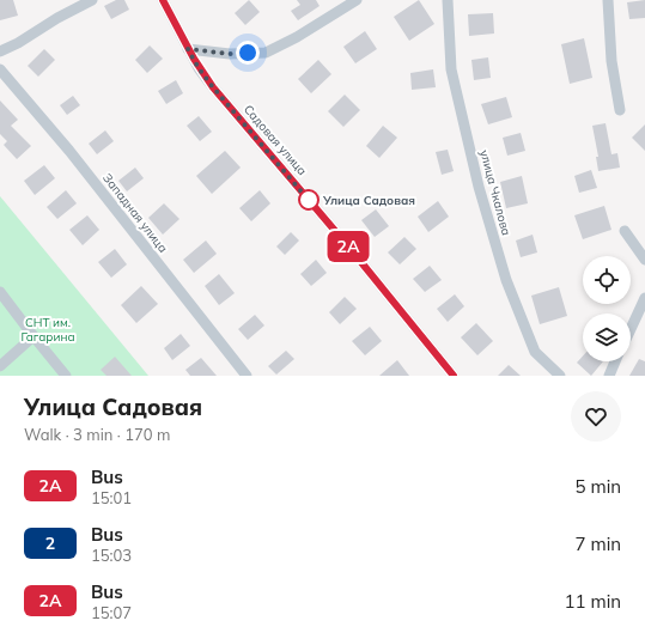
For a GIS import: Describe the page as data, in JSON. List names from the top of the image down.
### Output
{
  "streets": {
    "street": ["Садовая улица", "улица Чкалова", "Западная улица"]
  },
  "parks": ["СНТ им. Гагарина"],
  "places": ["Улица Садовая"],
  "lines": ["bus line 2А"],
  "page": {
    "on_map": "2А",
    "heading": ["Улица Садовая", "Walk · 3 min · 170 m"],
    "list": [
      {
        "mark": "2А",
        "name": "Bus",
        "note": "15:01",
        "value": "5 min"
      },
      {
        "mark": "2",
        "name": "Bus",
        "note": "15:03",
        "value": "7 min"
      },
      {
        "mark": "2А",
        "name": "Bus",
        "note": "15:07",
        "value": "11 min"
      }
    ]
  }
}
